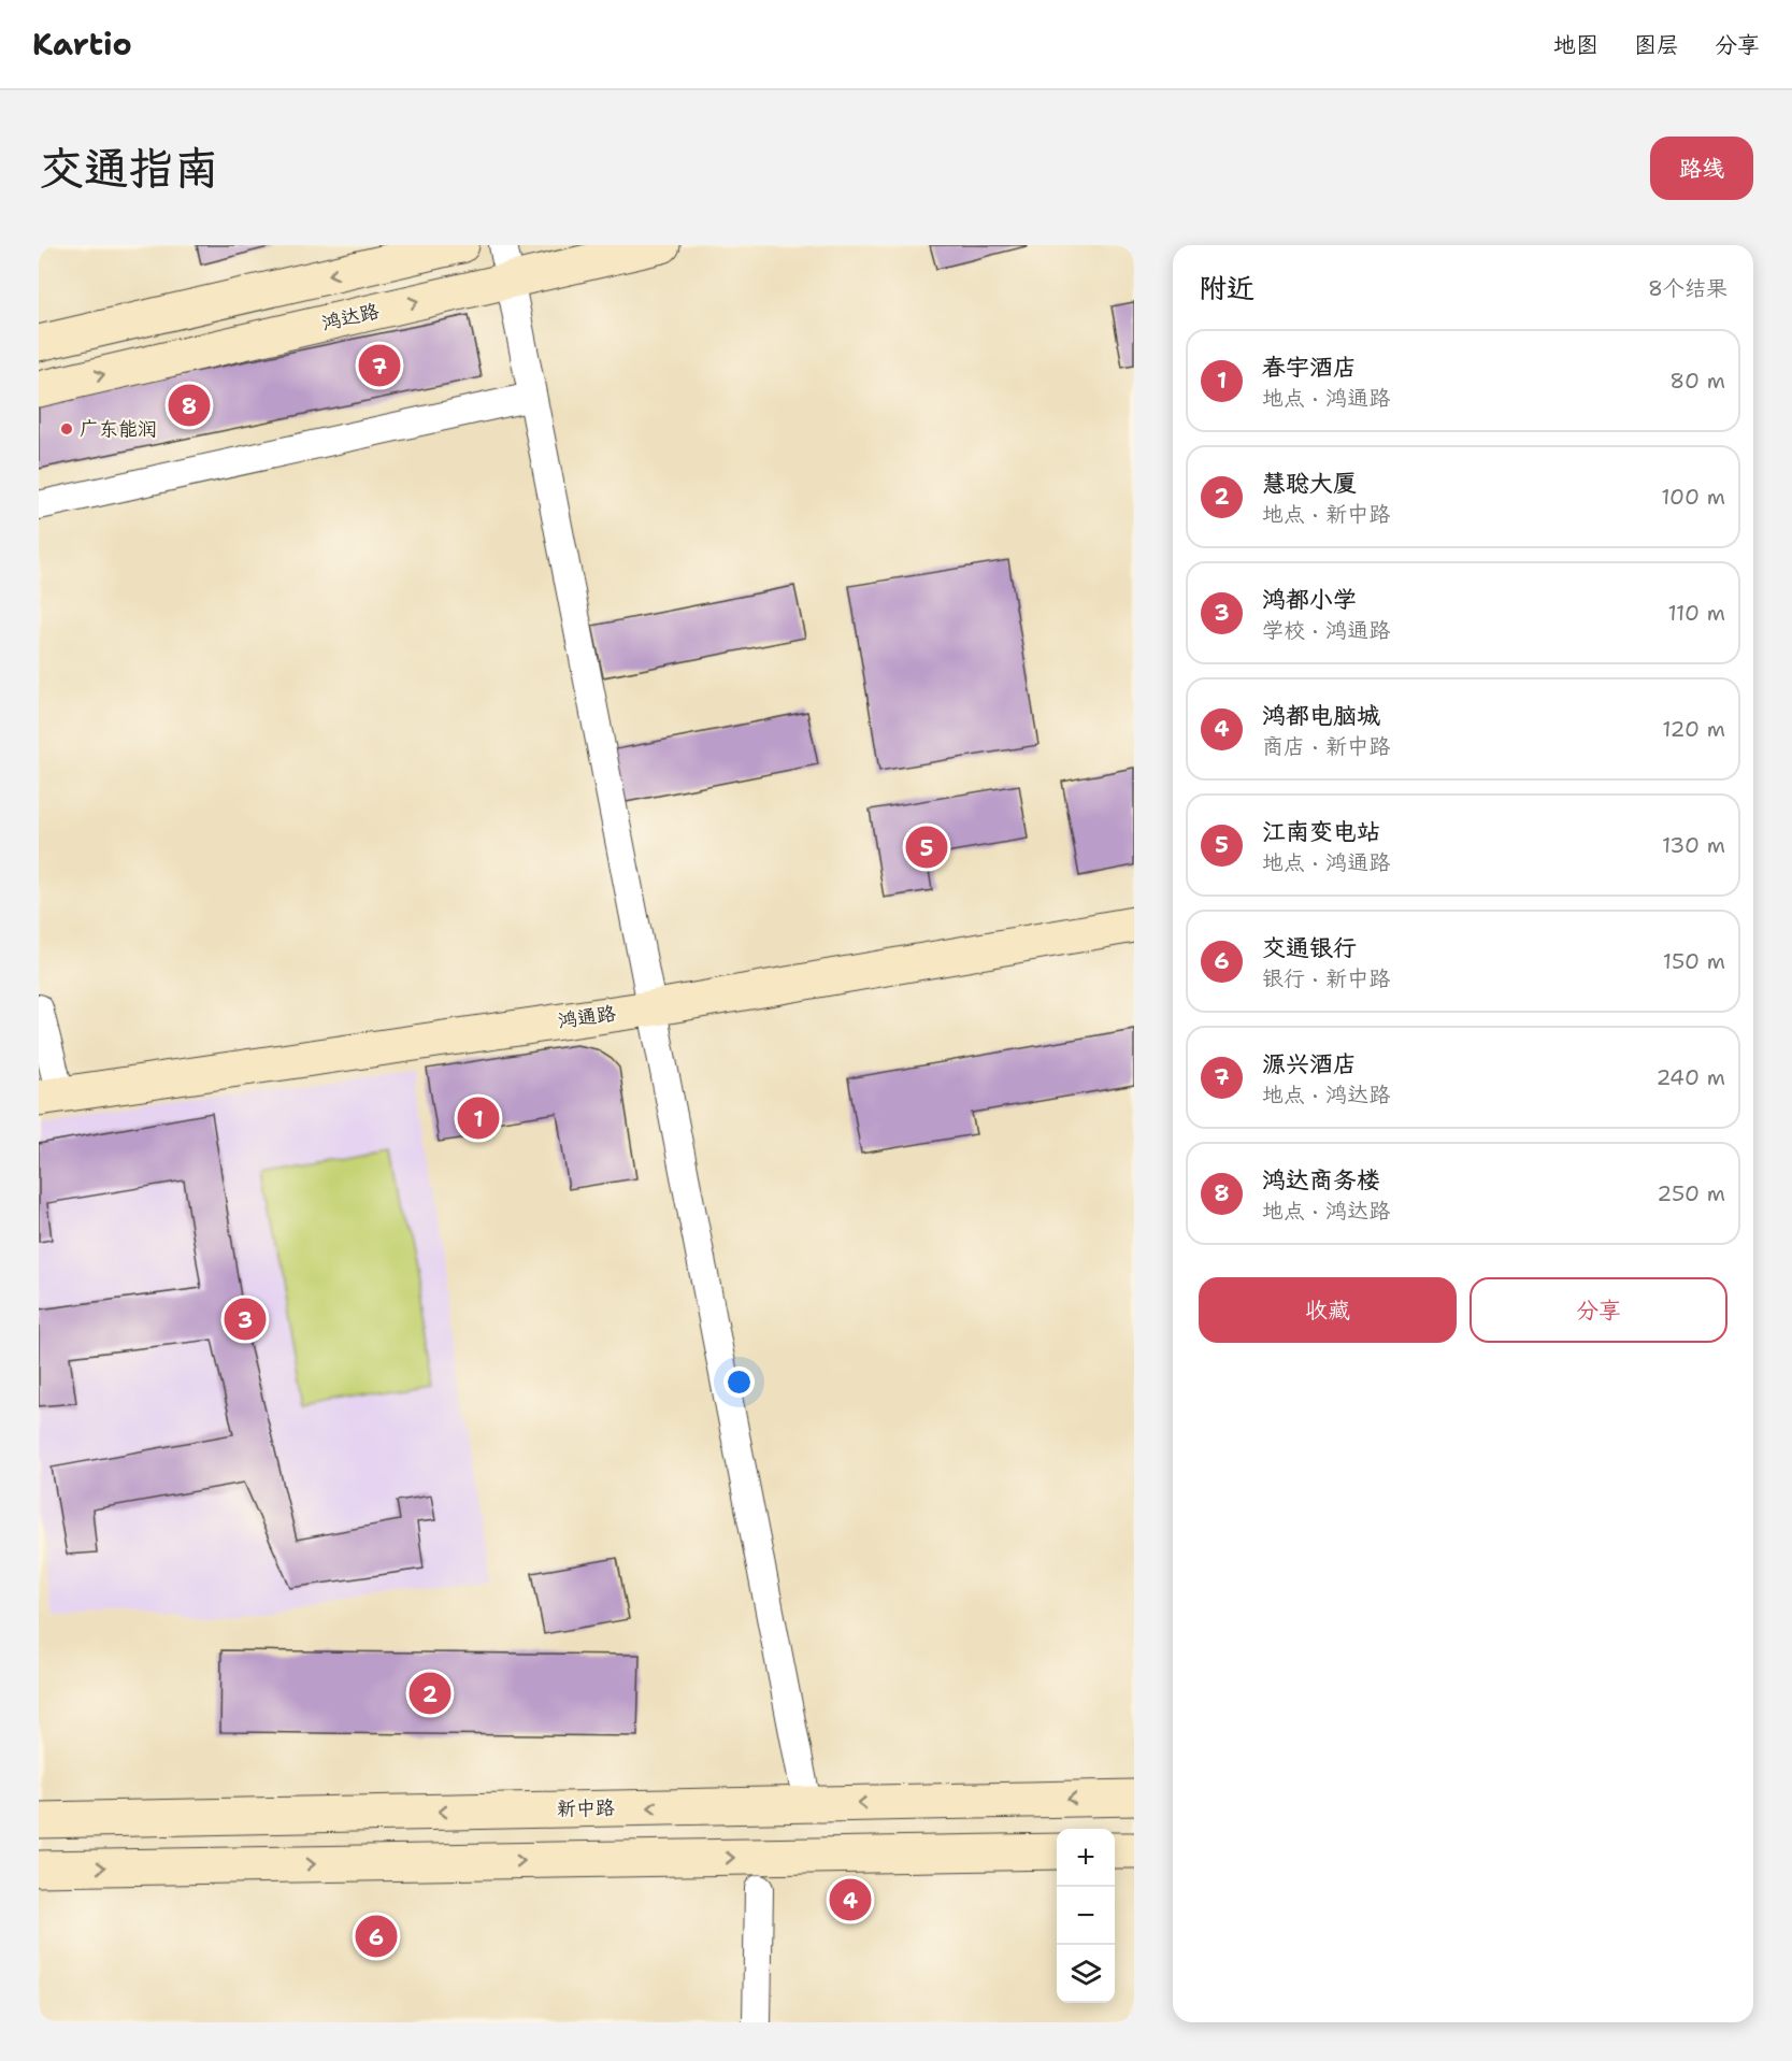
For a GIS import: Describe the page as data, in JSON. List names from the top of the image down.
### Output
{
  "streets": {
    "street": ["鸿达路", "鸿通路", "新中路"]
  },
  "places": ["广东能润"],
  "page": {
    "header": "Kartio",
    "nav": ["地图", "图层", "分享"],
    "buttons": [
      "路线",
      ["收藏", "分享"]
    ],
    "title": "交通指南",
    "heading": ["附近", "8个结果"],
    "list": [
      {
        "mark": "1",
        "name": "春宇酒店",
        "note": "地点 · 鸿通路",
        "value": "80 m"
      },
      {
        "mark": "2",
        "name": "慧聪大厦",
        "note": "地点 · 新中路",
        "value": "100 m"
      },
      {
        "mark": "3",
        "name": "鸿都小学",
        "note": "学校 · 鸿通路",
        "value": "110 m"
      },
      {
        "mark": "4",
        "name": "鸿都电脑城",
        "note": "商店 · 新中路",
        "value": "120 m"
      },
      {
        "mark": "5",
        "name": "江南变电站",
        "note": "地点 · 鸿通路",
        "value": "130 m"
      },
      {
        "mark": "6",
        "name": "交通银行",
        "note": "银行 · 新中路",
        "value": "150 m"
      },
      {
        "mark": "7",
        "name": "源兴酒店",
        "note": "地点 · 鸿达路",
        "value": "240 m"
      },
      {
        "mark": "8",
        "name": "鸿达商务楼",
        "note": "地点 · 鸿达路",
        "value": "250 m"
      }
    ],
    "pins": [
      "7",
      "8",
      "5",
      "1",
      "3",
      "2",
      "4",
      "6"
    ],
    "map_buttons": ["+", "−"]
  }
}
